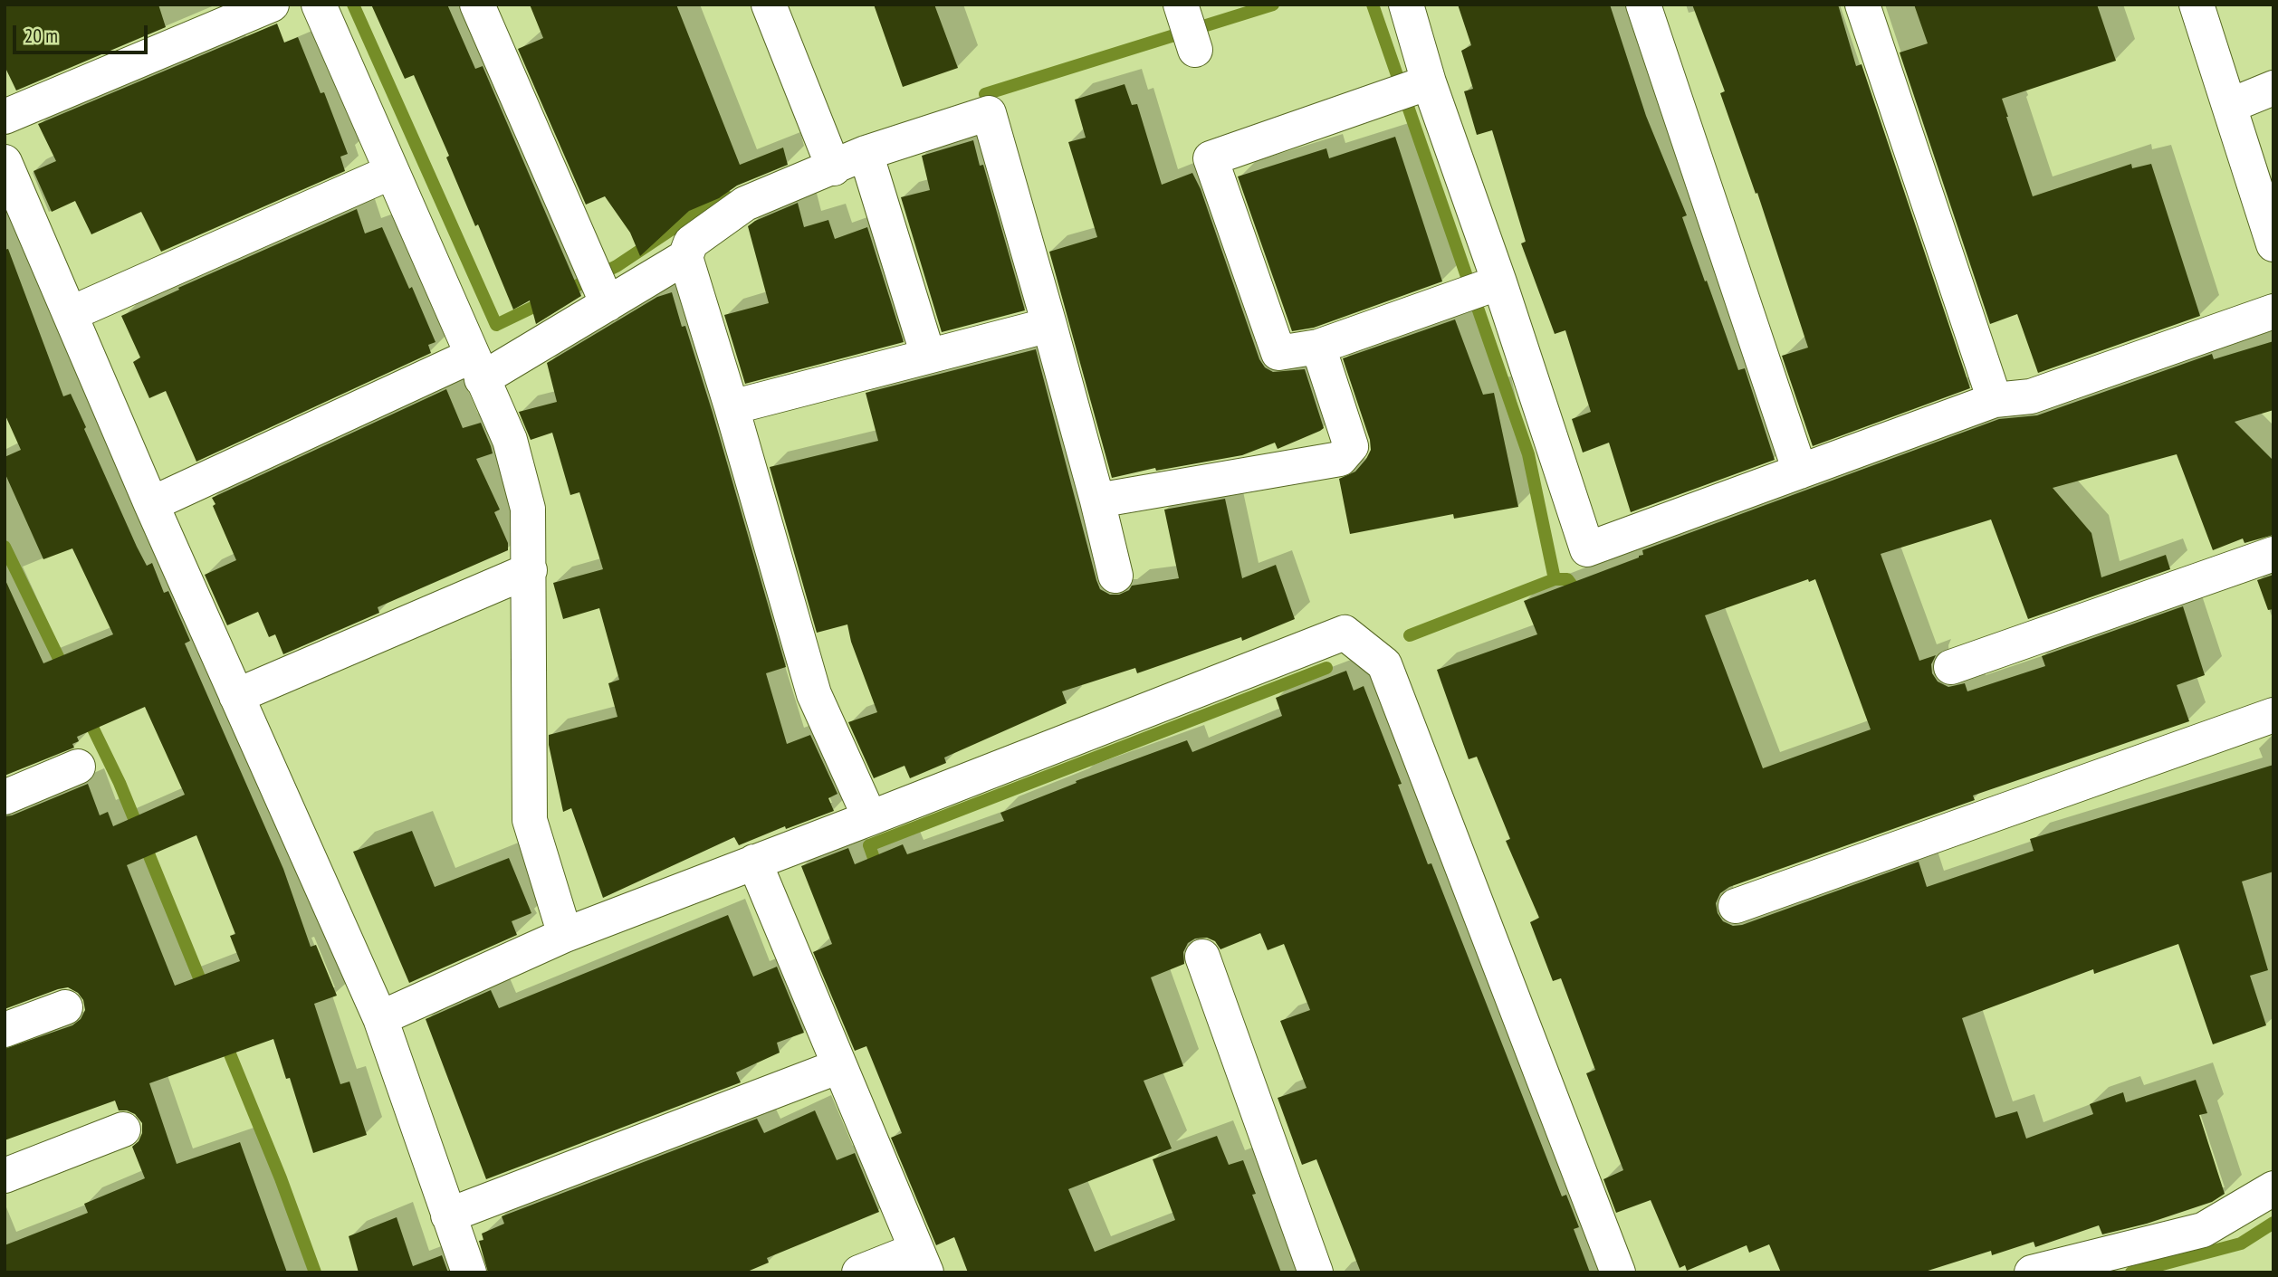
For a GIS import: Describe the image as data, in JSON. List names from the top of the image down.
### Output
{
  "scale_bar": "20 m"
}
